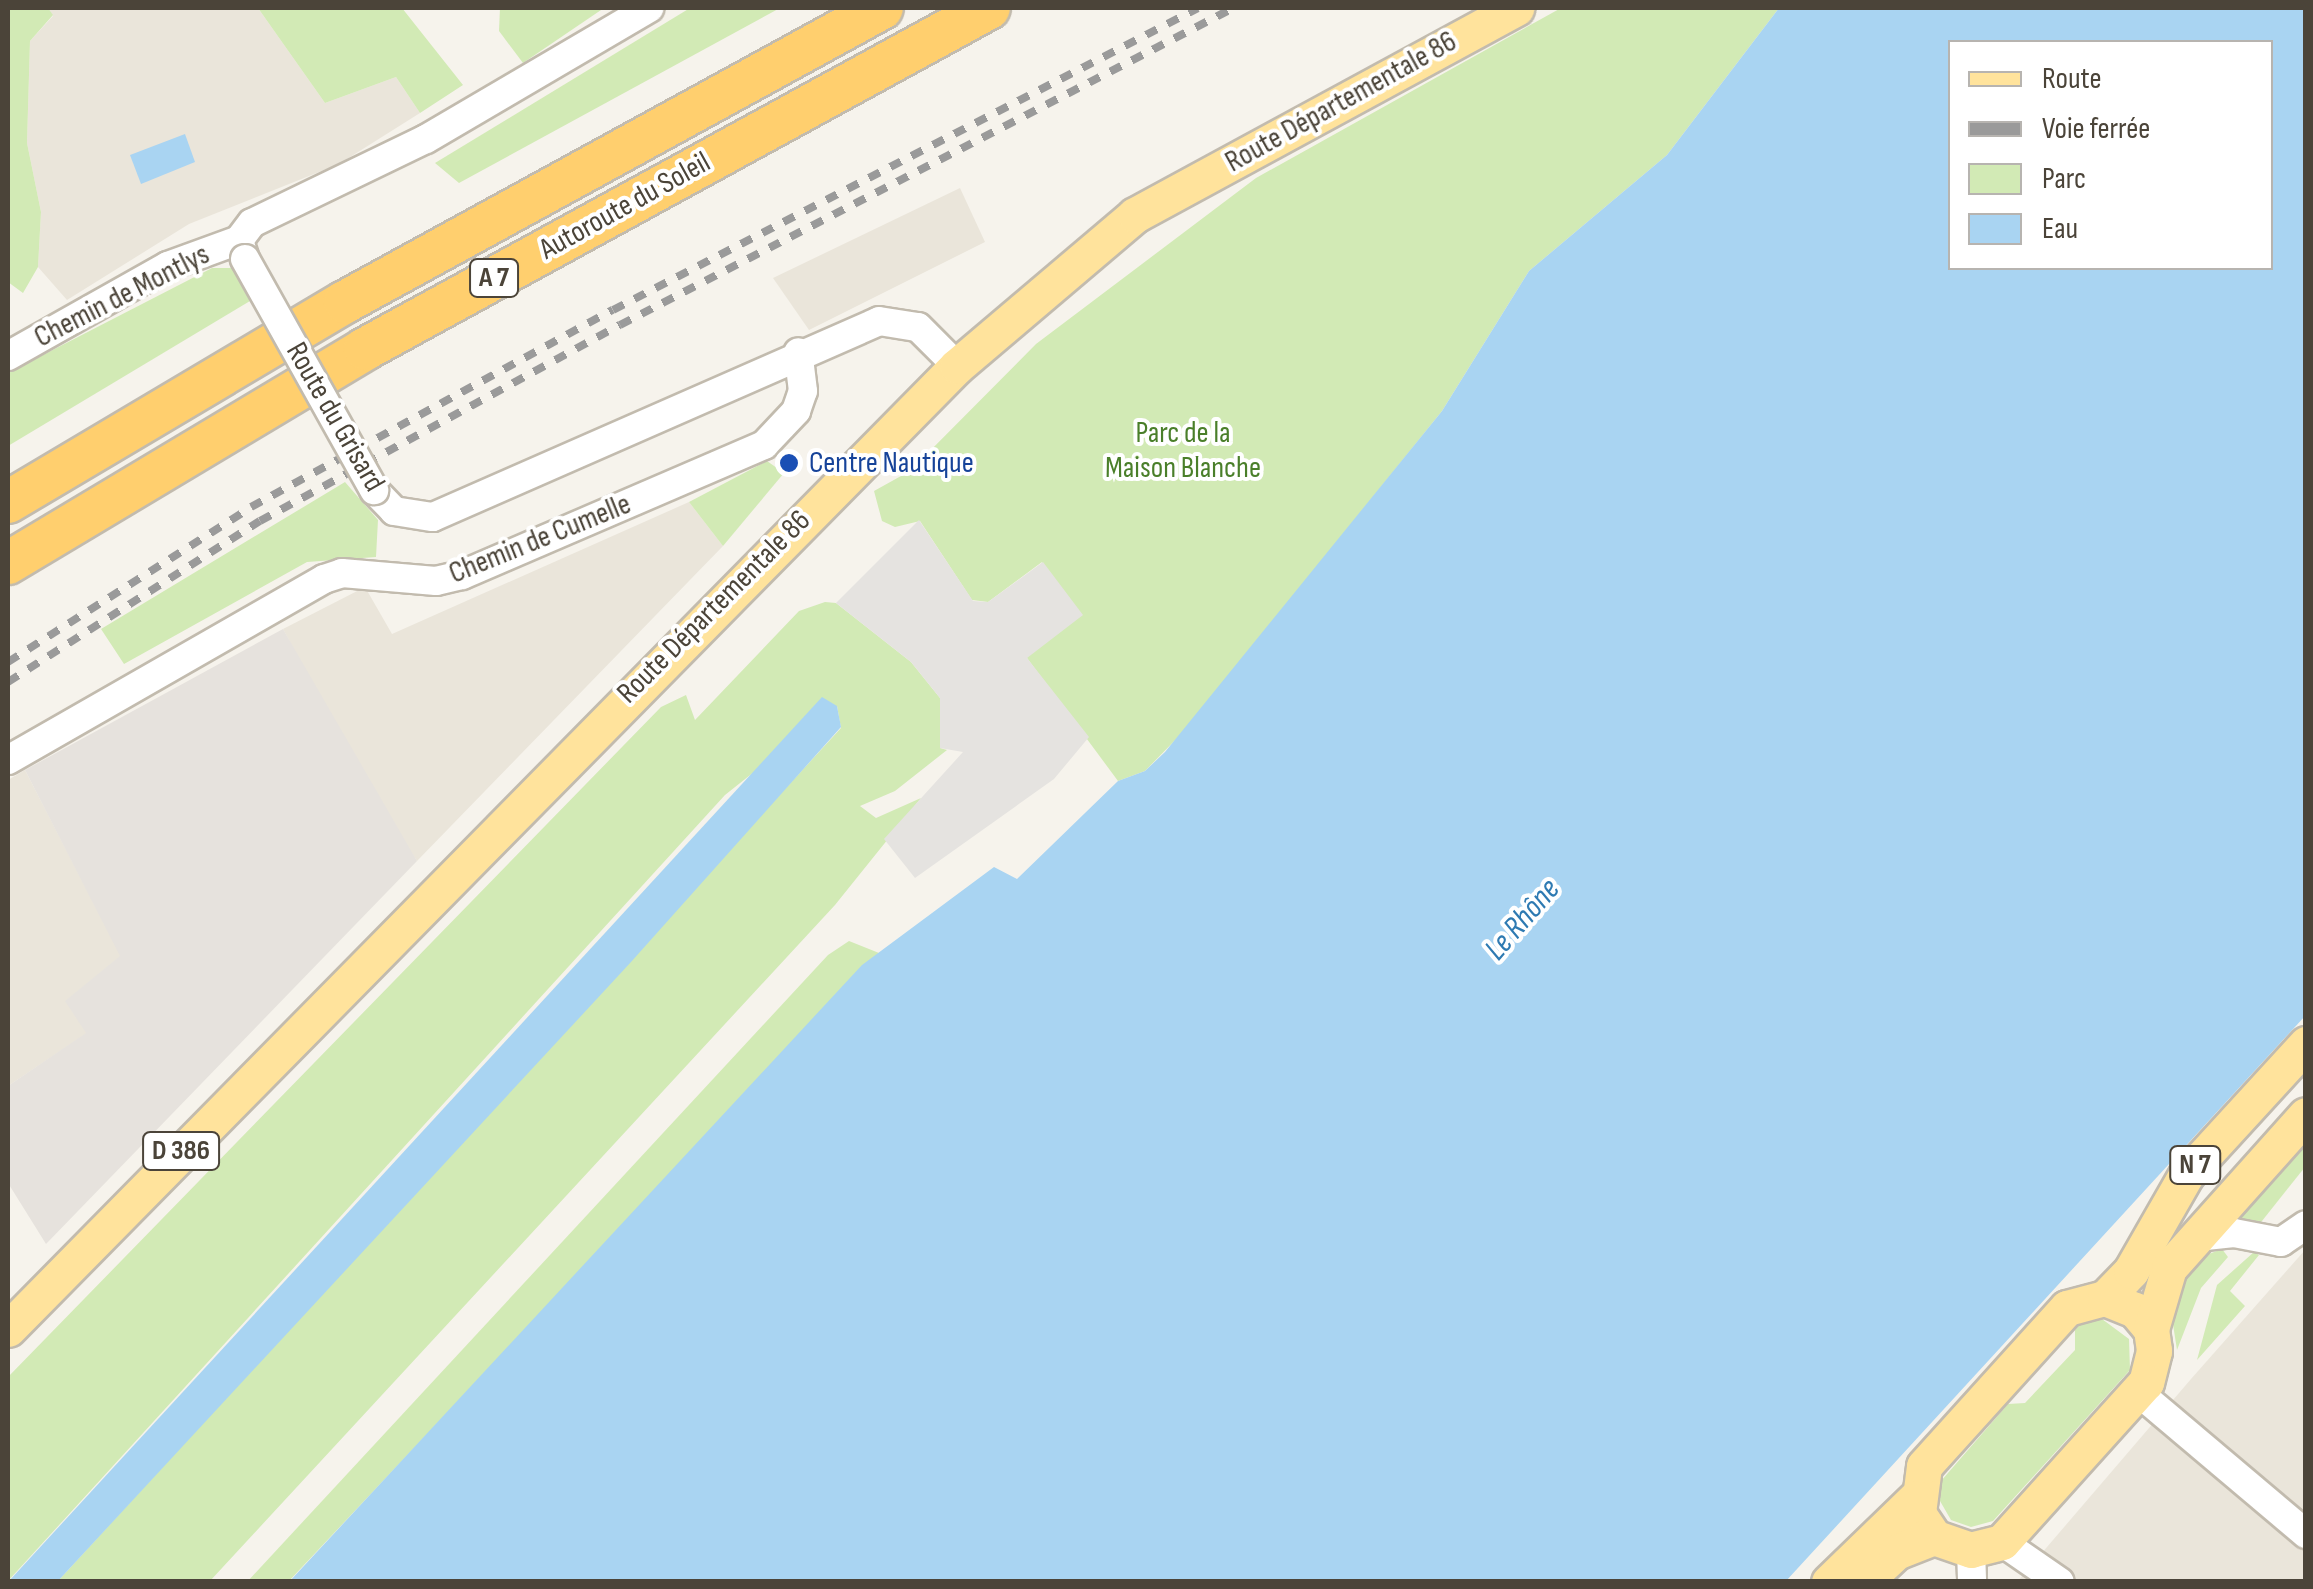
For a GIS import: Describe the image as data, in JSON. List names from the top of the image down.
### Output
{
  "streets": {
    "highway": ["Autoroute du Soleil", "A 7"],
    "main road": ["Route Départementale 86", "D 386", "N 7"],
    "street": ["Chemin de Montlys", "Route du Grisard", "Chemin de Cumelle"]
  },
  "crossings": [
    ["Route Départementale 86", "Route du Grisard"],
    ["Chemin de Montlys", "Route du Grisard"],
    ["Route du Grisard", "Chemin de Cumelle"]
  ],
  "water": ["Le Rhône"],
  "parks": ["Parc de la Maison Blanche"],
  "places": ["Centre Nautique"],
  "legend": [
    "Route",
    "Voie ferrée",
    "Parc",
    "Eau"
  ]
}
